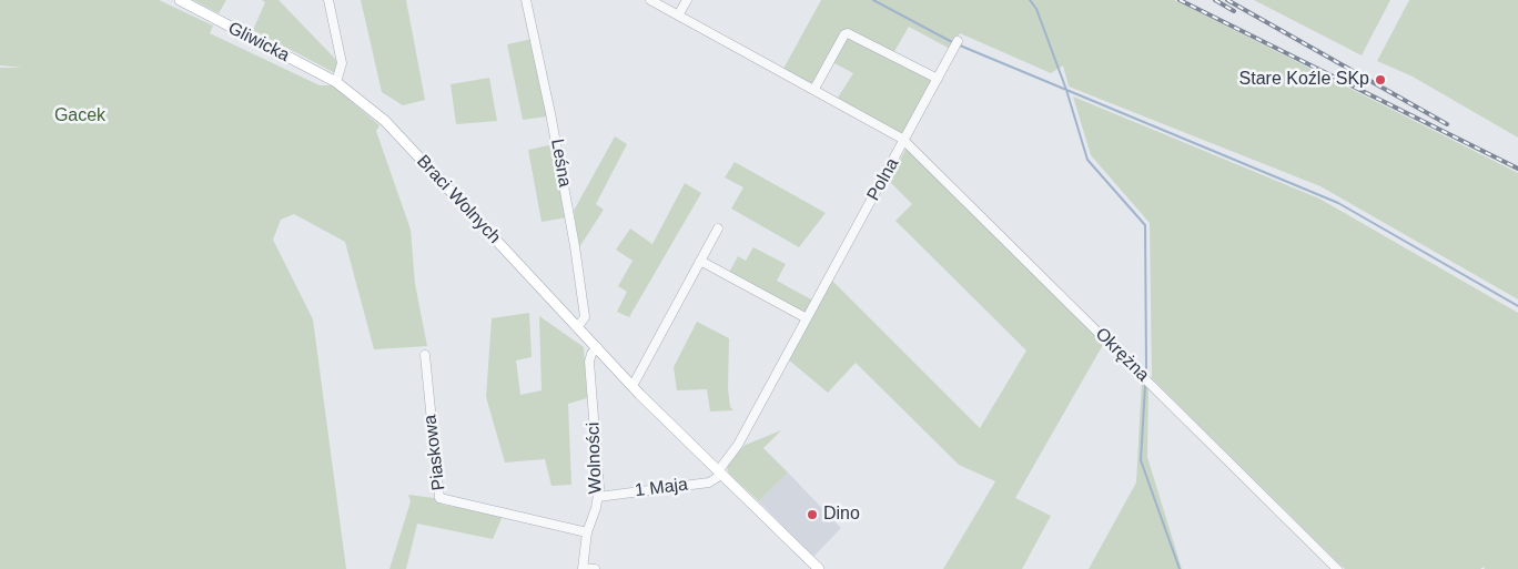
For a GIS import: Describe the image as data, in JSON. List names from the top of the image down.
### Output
{
  "streets": {
    "main road": ["Gliwicka", "Braci Wolnych"],
    "street": [
      "Leśna",
      "Polna",
      "Okrężna",
      "Piaskowa",
      "Wolności",
      "1 Maja"
    ]
  },
  "crossings": [
    ["Gliwicka", "Braci Wolnych"],
    ["Leśna", "Braci Wolnych"],
    ["Polna", "Braci Wolnych"],
    ["Polna", "Okrężna"],
    ["Polna", "1 Maja"],
    ["Braci Wolnych", "Wolności"],
    ["Braci Wolnych", "1 Maja"],
    ["Piaskowa", "Wolności"],
    ["Wolności", "1 Maja"]
  ],
  "parks": ["Gacek"],
  "places": ["Stare Koźle SKp", "Dino"]
}
